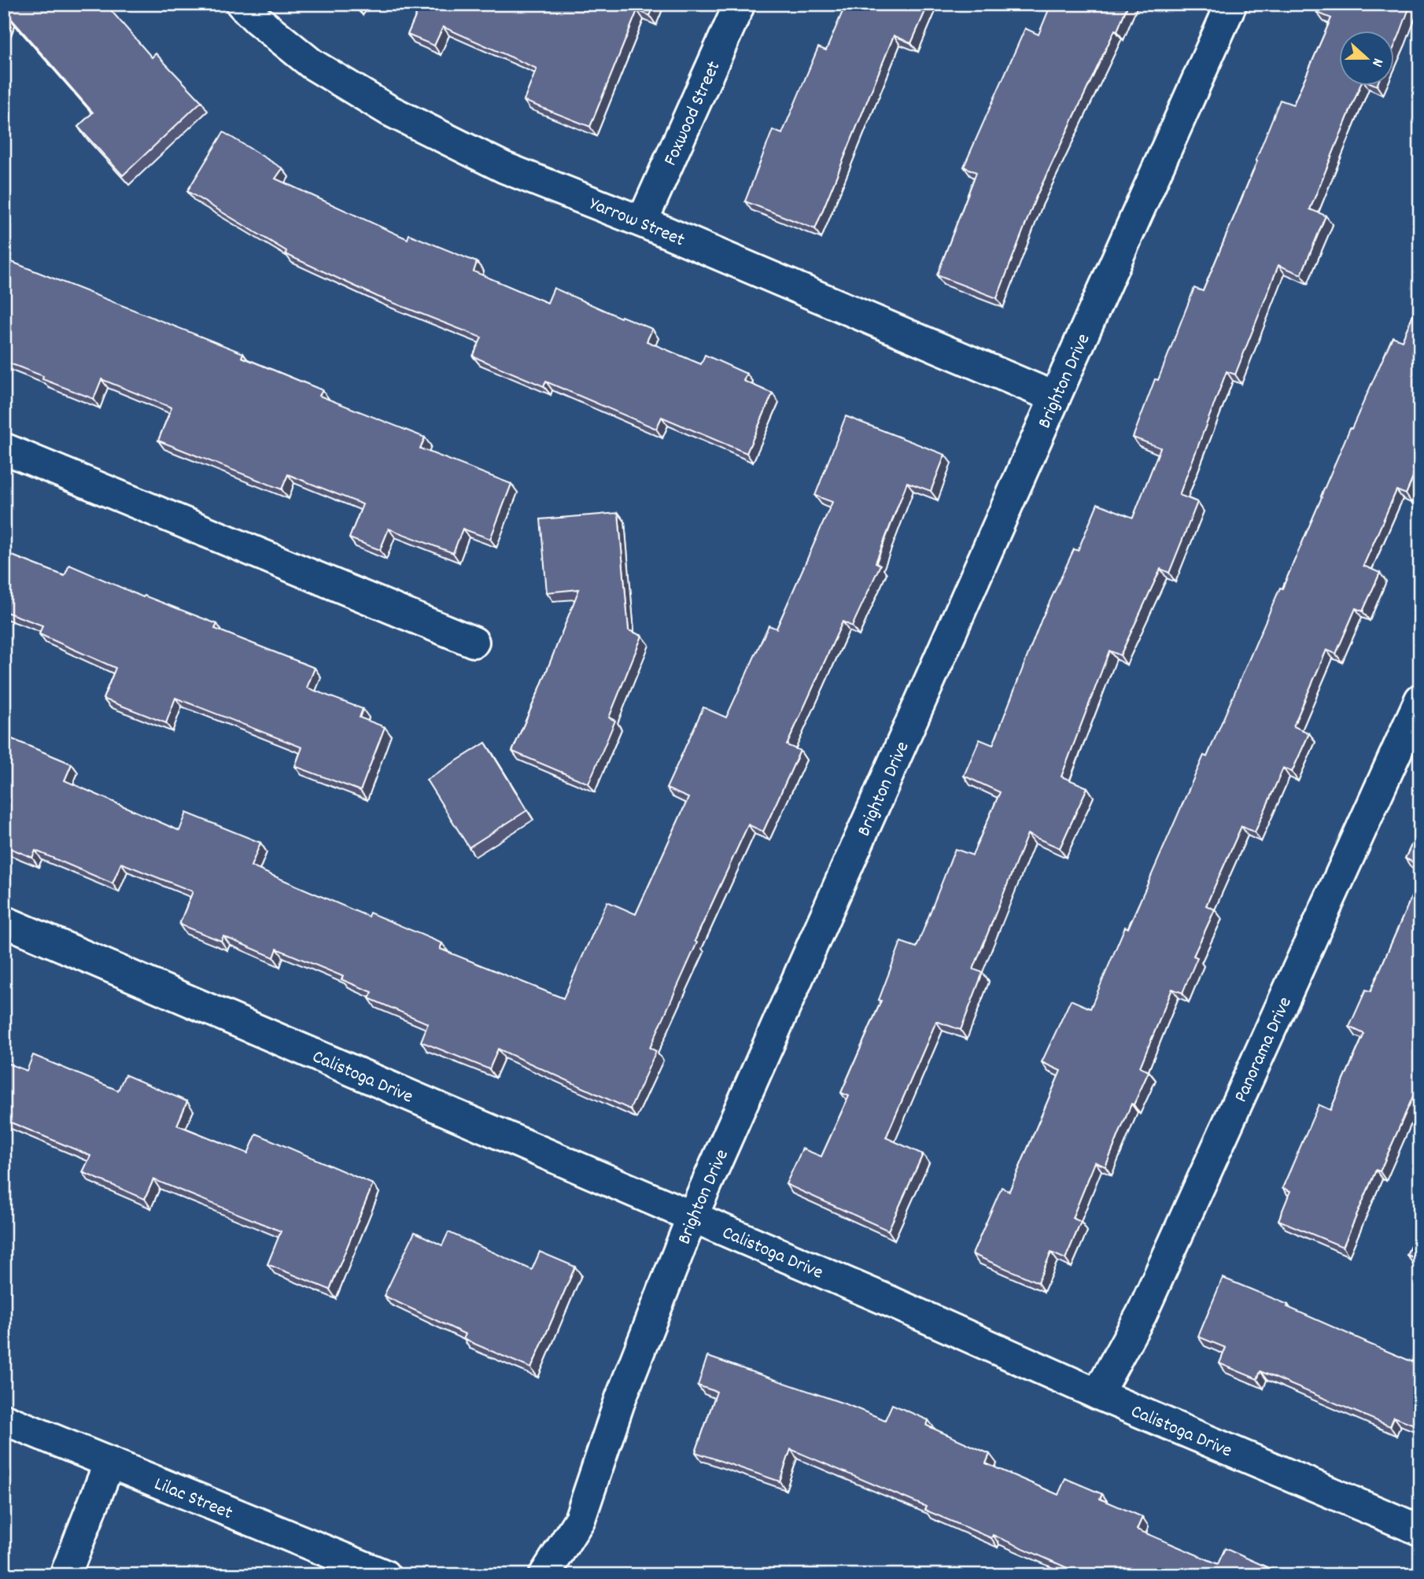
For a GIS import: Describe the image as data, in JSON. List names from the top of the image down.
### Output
{
  "streets": {
    "street": [
      "Foxwood Street",
      "Yarrow Street",
      "Brighton Drive",
      "Panorama Drive",
      "Calistoga Drive",
      "Lilac Street"
    ]
  },
  "crossings": [
    ["Foxwood Street", "Yarrow Street"],
    ["Yarrow Street", "Brighton Drive"],
    ["Brighton Drive", "Calistoga Drive"],
    ["Panorama Drive", "Calistoga Drive"]
  ],
  "north": "right"
}
